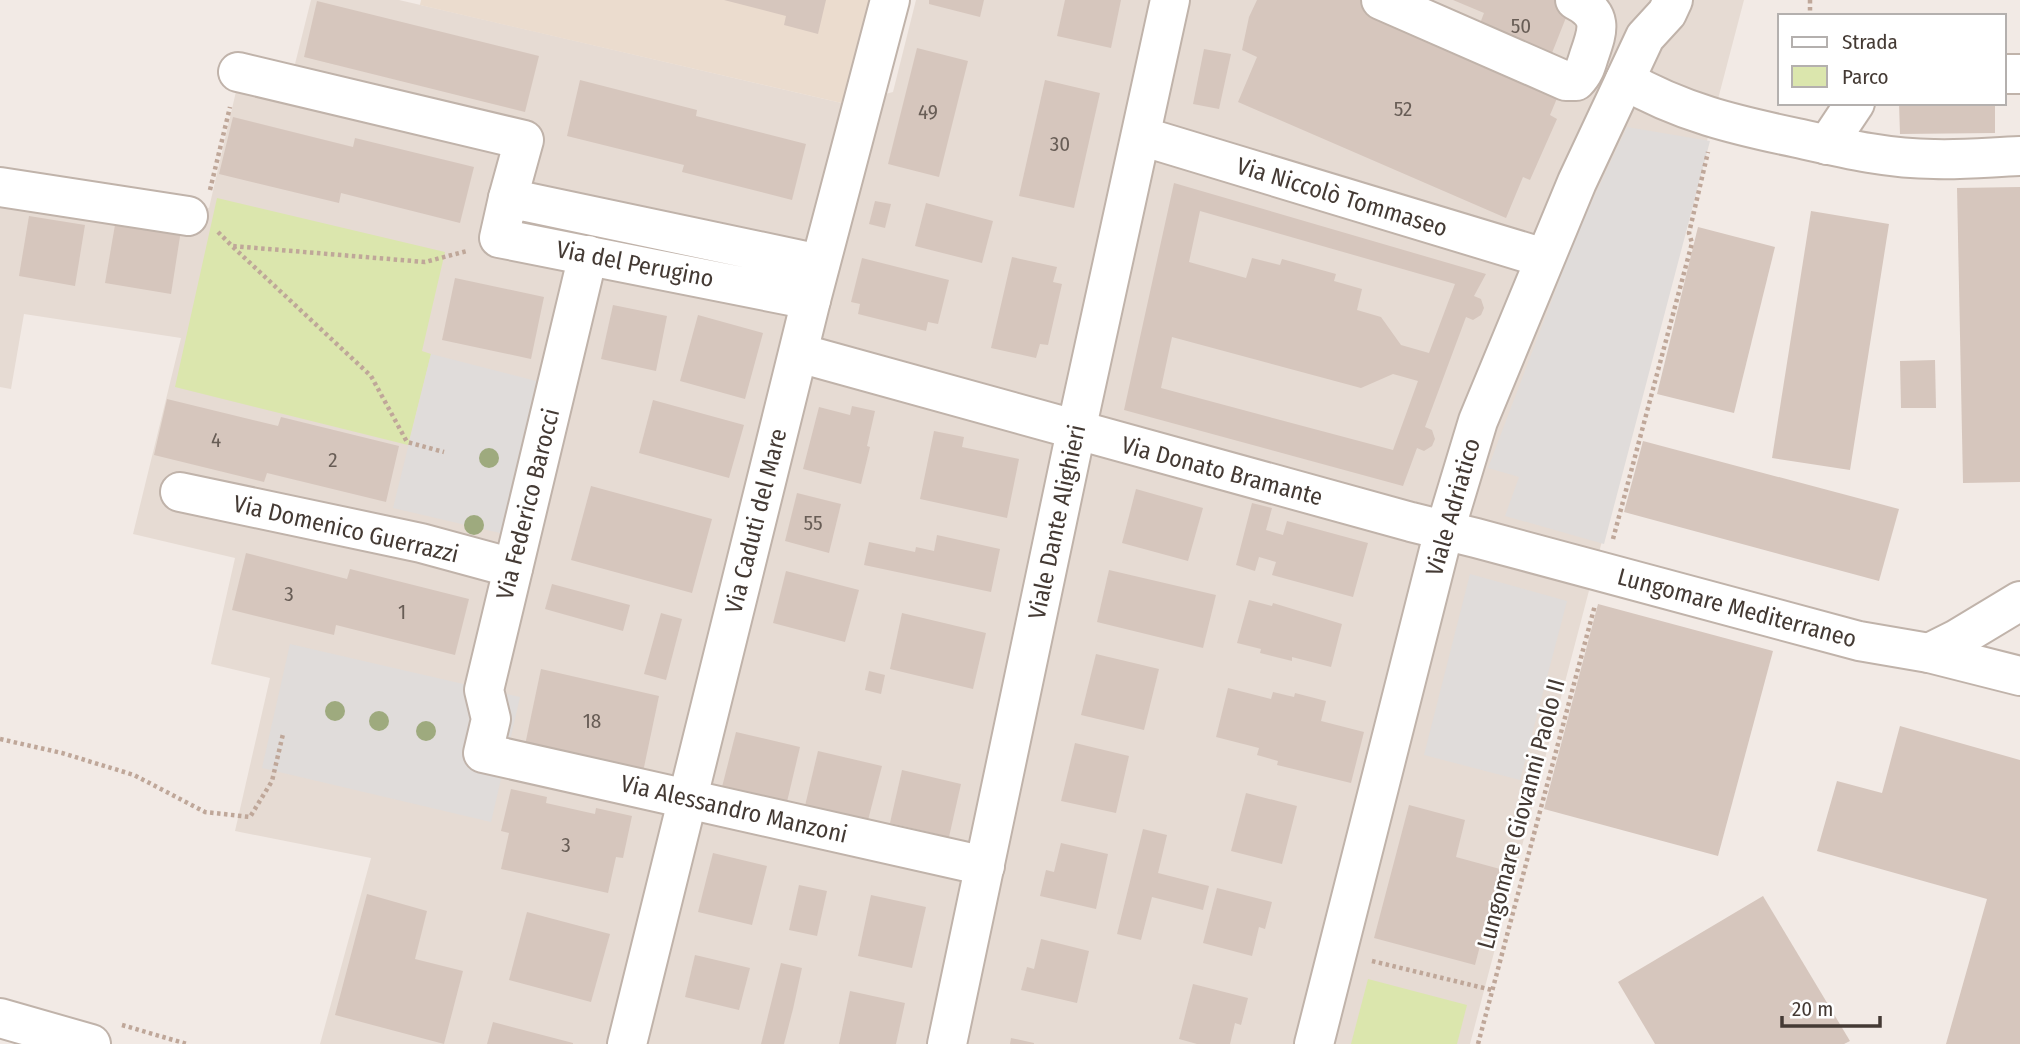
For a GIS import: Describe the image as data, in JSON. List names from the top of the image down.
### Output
{
  "streets": {
    "street": [
      "Via Niccolò Tommaseo",
      "Via del Perugino",
      "Via Donato Bramante",
      "Via Federico Barocci",
      "Viale Adriatico",
      "Via Caduti del Mare",
      "Viale Dante Alighieri",
      "Via Domenico Guerrazzi",
      "Lungomare Mediterraneo",
      "Via Alessandro Manzoni"
    ],
    "path": ["Lungomare Giovanni Paolo II"]
  },
  "crossings": [
    ["Via Niccolò Tommaseo", "Viale Adriatico"],
    ["Via Niccolò Tommaseo", "Viale Dante Alighieri"],
    ["Via del Perugino", "Via Federico Barocci"],
    ["Via del Perugino", "Via Caduti del Mare"],
    ["Via Donato Bramante", "Viale Adriatico"],
    ["Via Donato Bramante", "Via Caduti del Mare"],
    ["Via Donato Bramante", "Viale Dante Alighieri"],
    ["Via Donato Bramante", "Lungomare Mediterraneo"],
    ["Via Federico Barocci", "Via Domenico Guerrazzi"],
    ["Via Federico Barocci", "Via Alessandro Manzoni"],
    ["Viale Adriatico", "Lungomare Mediterraneo"],
    ["Via Caduti del Mare", "Via Alessandro Manzoni"],
    ["Viale Dante Alighieri", "Via Alessandro Manzoni"],
    ["Lungomare Mediterraneo", "Lungomare Giovanni Paolo II"]
  ],
  "house_numbers": [
    "50",
    "52",
    "49",
    "30",
    "4",
    "2",
    "55",
    "3",
    "1",
    "18",
    "3"
  ],
  "legend": ["Strada", "Parco"],
  "scale_bar": "20 m"
}
